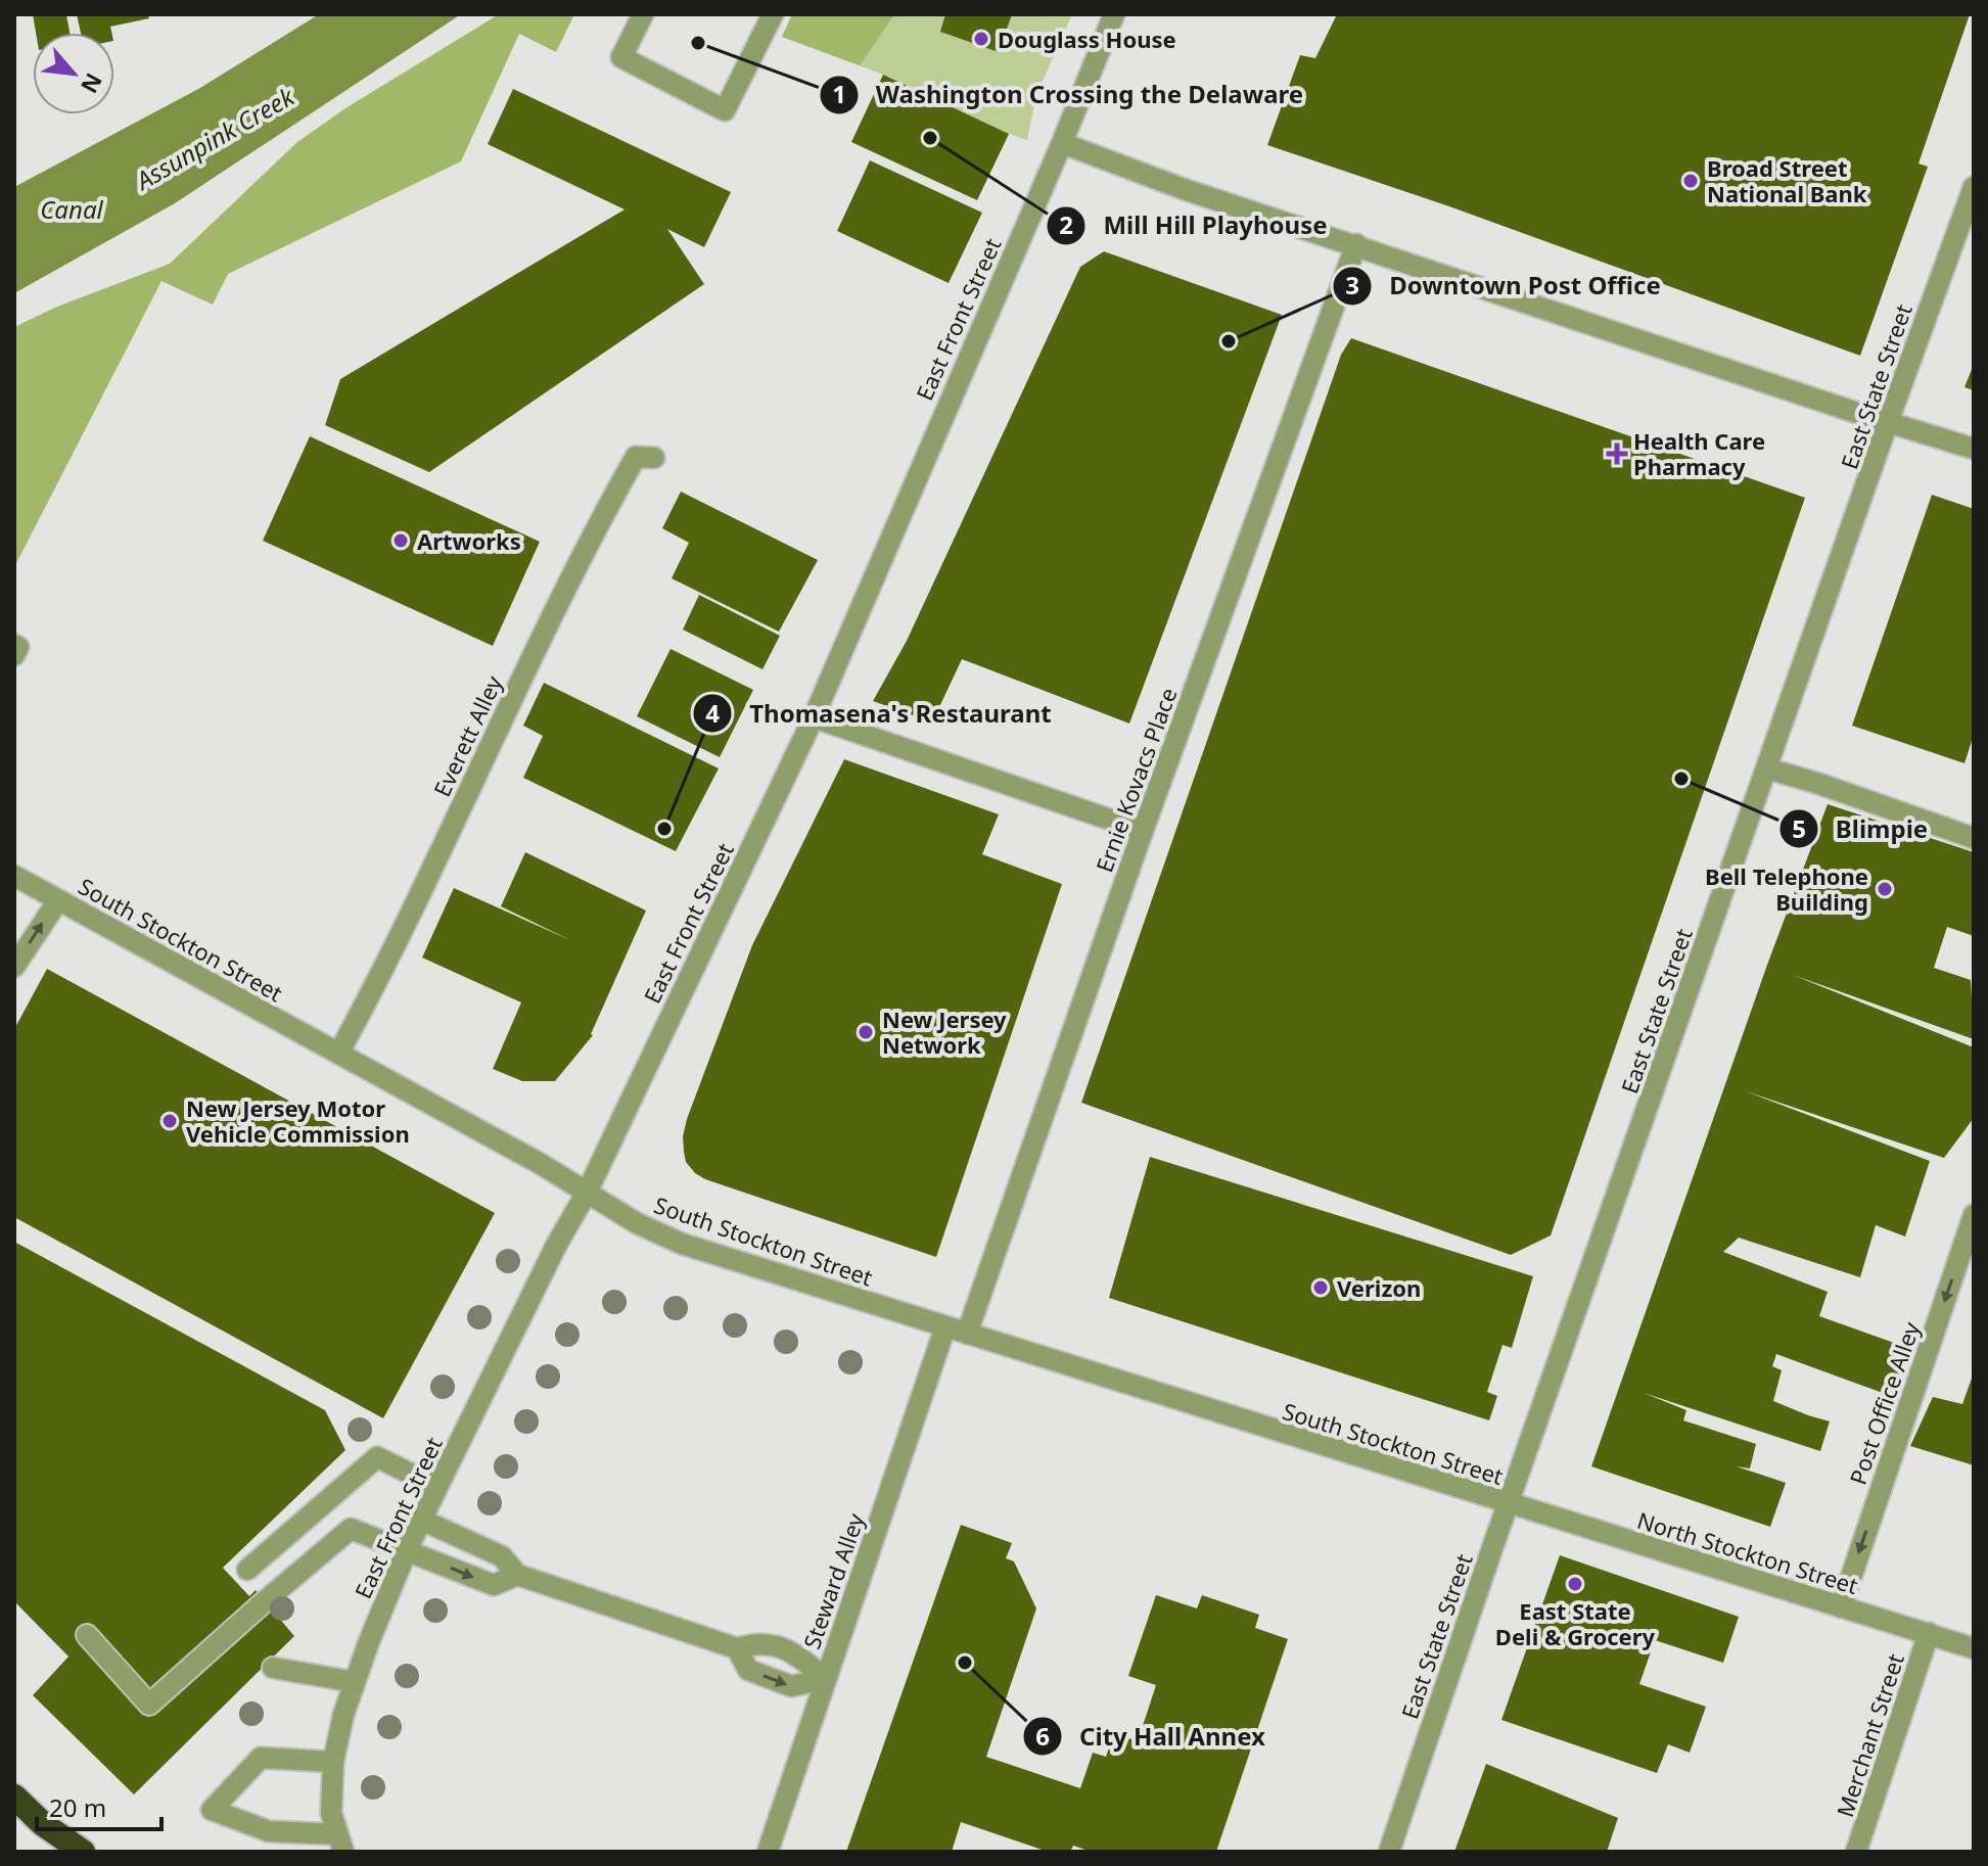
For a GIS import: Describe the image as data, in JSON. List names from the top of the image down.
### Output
{
  "streets": {
    "street": [
      "East Front Street",
      "East State Street",
      "Everett Alley",
      "Ernie Kovacs Place",
      "South Stockton Street",
      "Post Office Alley",
      "North Stockton Street",
      "Steward Alley",
      "Merchant Street"
    ]
  },
  "crossings": [
    ["East Front Street", "South Stockton Street"],
    ["East State Street", "South Stockton Street"],
    ["East State Street", "North Stockton Street"],
    ["Everett Alley", "South Stockton Street"],
    ["Ernie Kovacs Place", "South Stockton Street"],
    ["South Stockton Street", "North Stockton Street"],
    ["South Stockton Street", "Steward Alley"],
    ["Post Office Alley", "North Stockton Street"],
    ["North Stockton Street", "Merchant Street"]
  ],
  "one_way": ["Post Office Alley"],
  "water": ["Assunpink Creek", "Canal"],
  "places": {
    "other": [
      "Douglass House",
      "Washington Crossing the Delaware",
      "Mill Hill Playhouse",
      "Broad Street National Bank",
      "Downtown Post Office",
      "Artworks",
      "Blimpie",
      "Thomasena's Restaurant",
      "Bell Telephone Building",
      "New Jersey Network",
      "New Jersey Motor Vehicle Commission",
      "Verizon",
      "East State Deli & Grocery",
      "City Hall Annex"
    ],
    "health": ["Health Care Pharmacy"]
  },
  "scale_bar": "20 m",
  "north": "bottom right"
}
